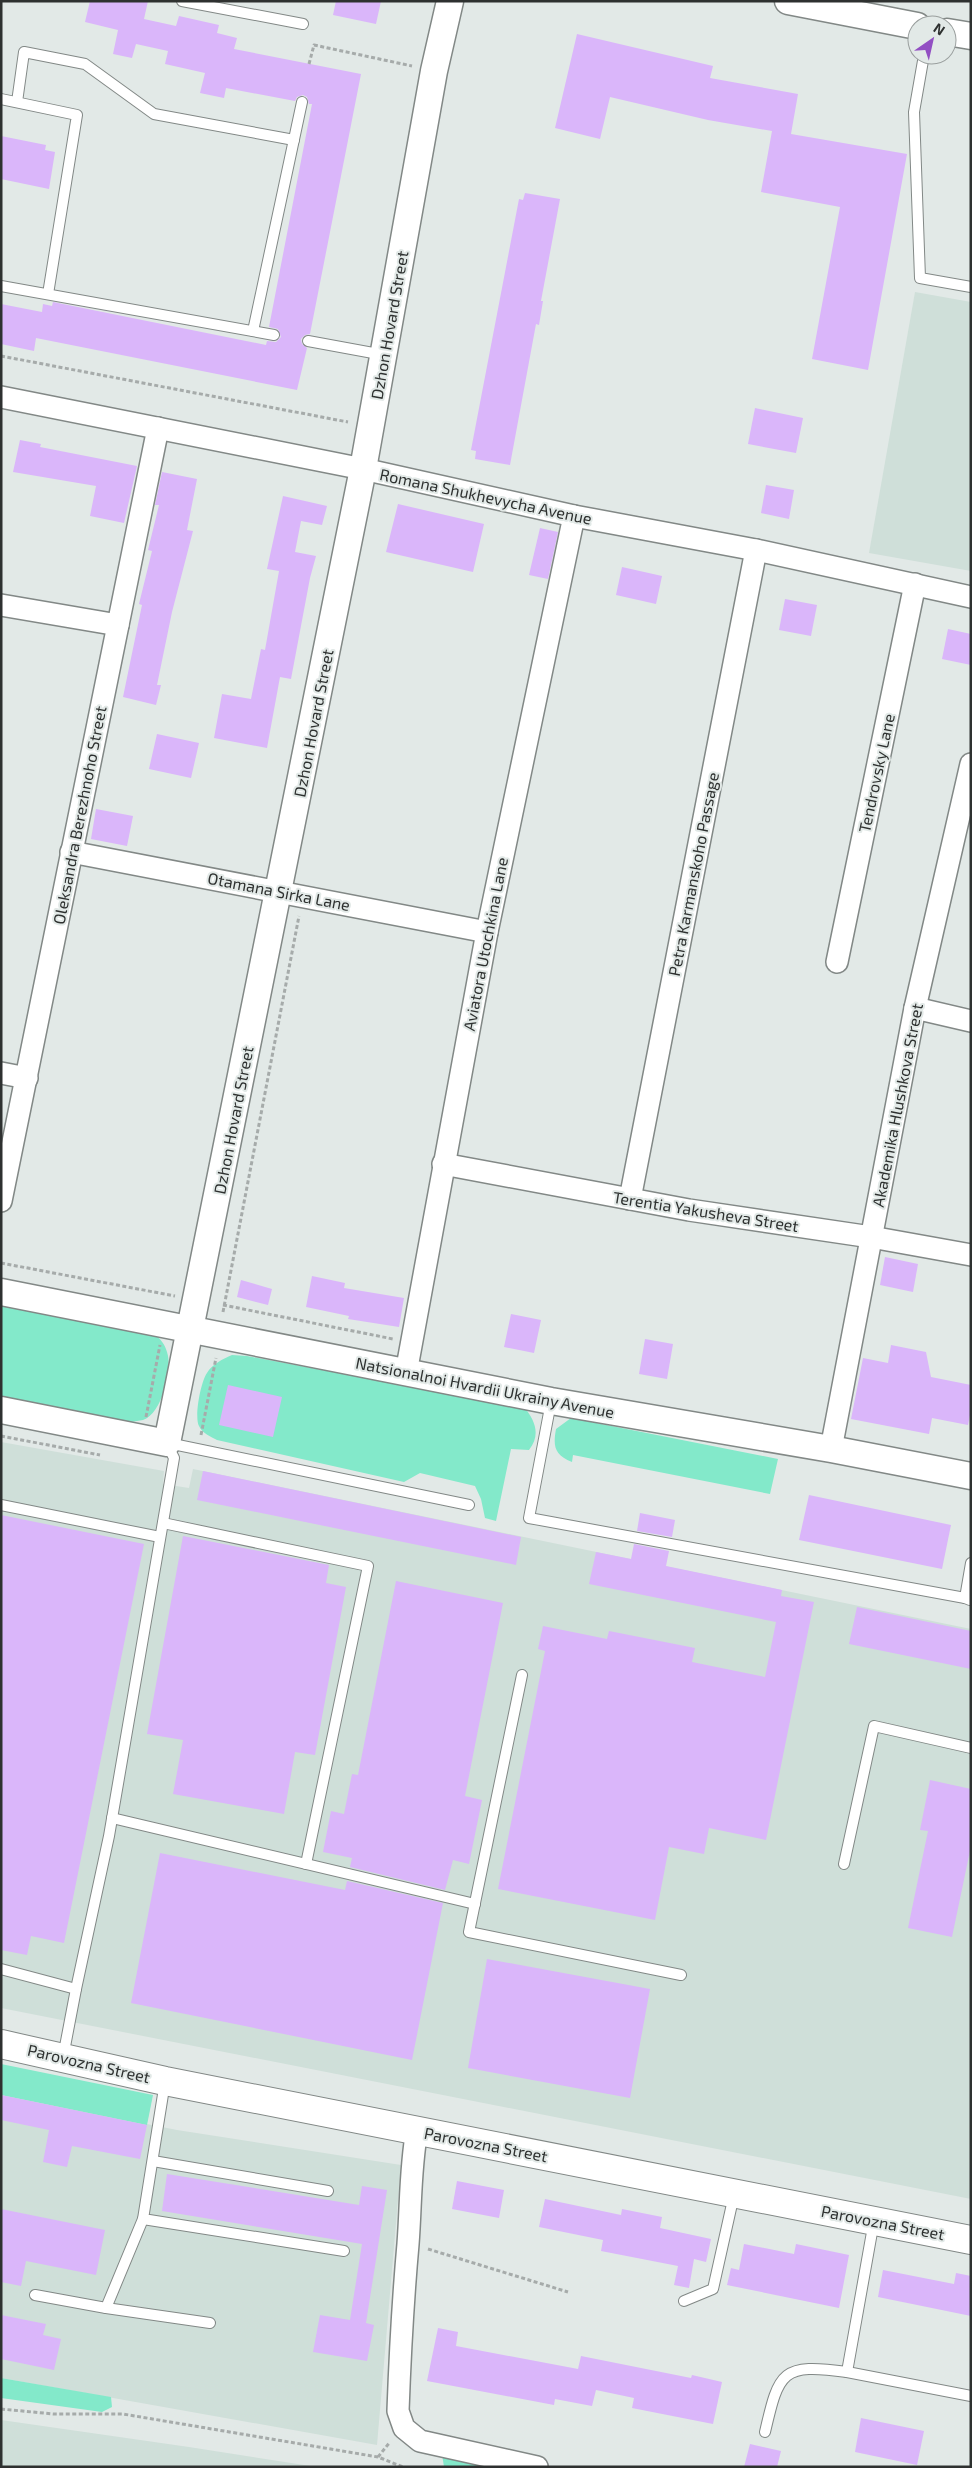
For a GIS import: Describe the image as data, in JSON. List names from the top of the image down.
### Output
{
  "streets": {
    "main road": ["Parovozna Street"],
    "street": [
      "Dzhon Hovard Street",
      "Romana Shukhevycha Avenue",
      "Tendrovsky Lane",
      "Oleksandra Berezhnoho Street",
      "Petra Karmanskoho Passage",
      "Otamana Sirka Lane",
      "Aviatora Utochkina Lane",
      "Akademika Hlushkova Street",
      "Terentia Yakusheva Street",
      "Natsionalnoi Hvardii Ukrainy Avenue"
    ]
  },
  "crossings": [
    ["Dzhon Hovard Street", "Romana Shukhevycha Avenue"],
    ["Dzhon Hovard Street", "Otamana Sirka Lane"],
    ["Dzhon Hovard Street", "Natsionalnoi Hvardii Ukrainy Avenue"],
    ["Romana Shukhevycha Avenue", "Tendrovsky Lane"],
    ["Romana Shukhevycha Avenue", "Oleksandra Berezhnoho Street"],
    ["Romana Shukhevycha Avenue", "Petra Karmanskoho Passage"],
    ["Romana Shukhevycha Avenue", "Aviatora Utochkina Lane"],
    ["Oleksandra Berezhnoho Street", "Otamana Sirka Lane"],
    ["Petra Karmanskoho Passage", "Terentia Yakusheva Street"],
    ["Otamana Sirka Lane", "Aviatora Utochkina Lane"],
    ["Aviatora Utochkina Lane", "Terentia Yakusheva Street"],
    ["Aviatora Utochkina Lane", "Natsionalnoi Hvardii Ukrainy Avenue"],
    ["Akademika Hlushkova Street", "Terentia Yakusheva Street"],
    ["Akademika Hlushkova Street", "Natsionalnoi Hvardii Ukrainy Avenue"]
  ],
  "north": "top right"
}
